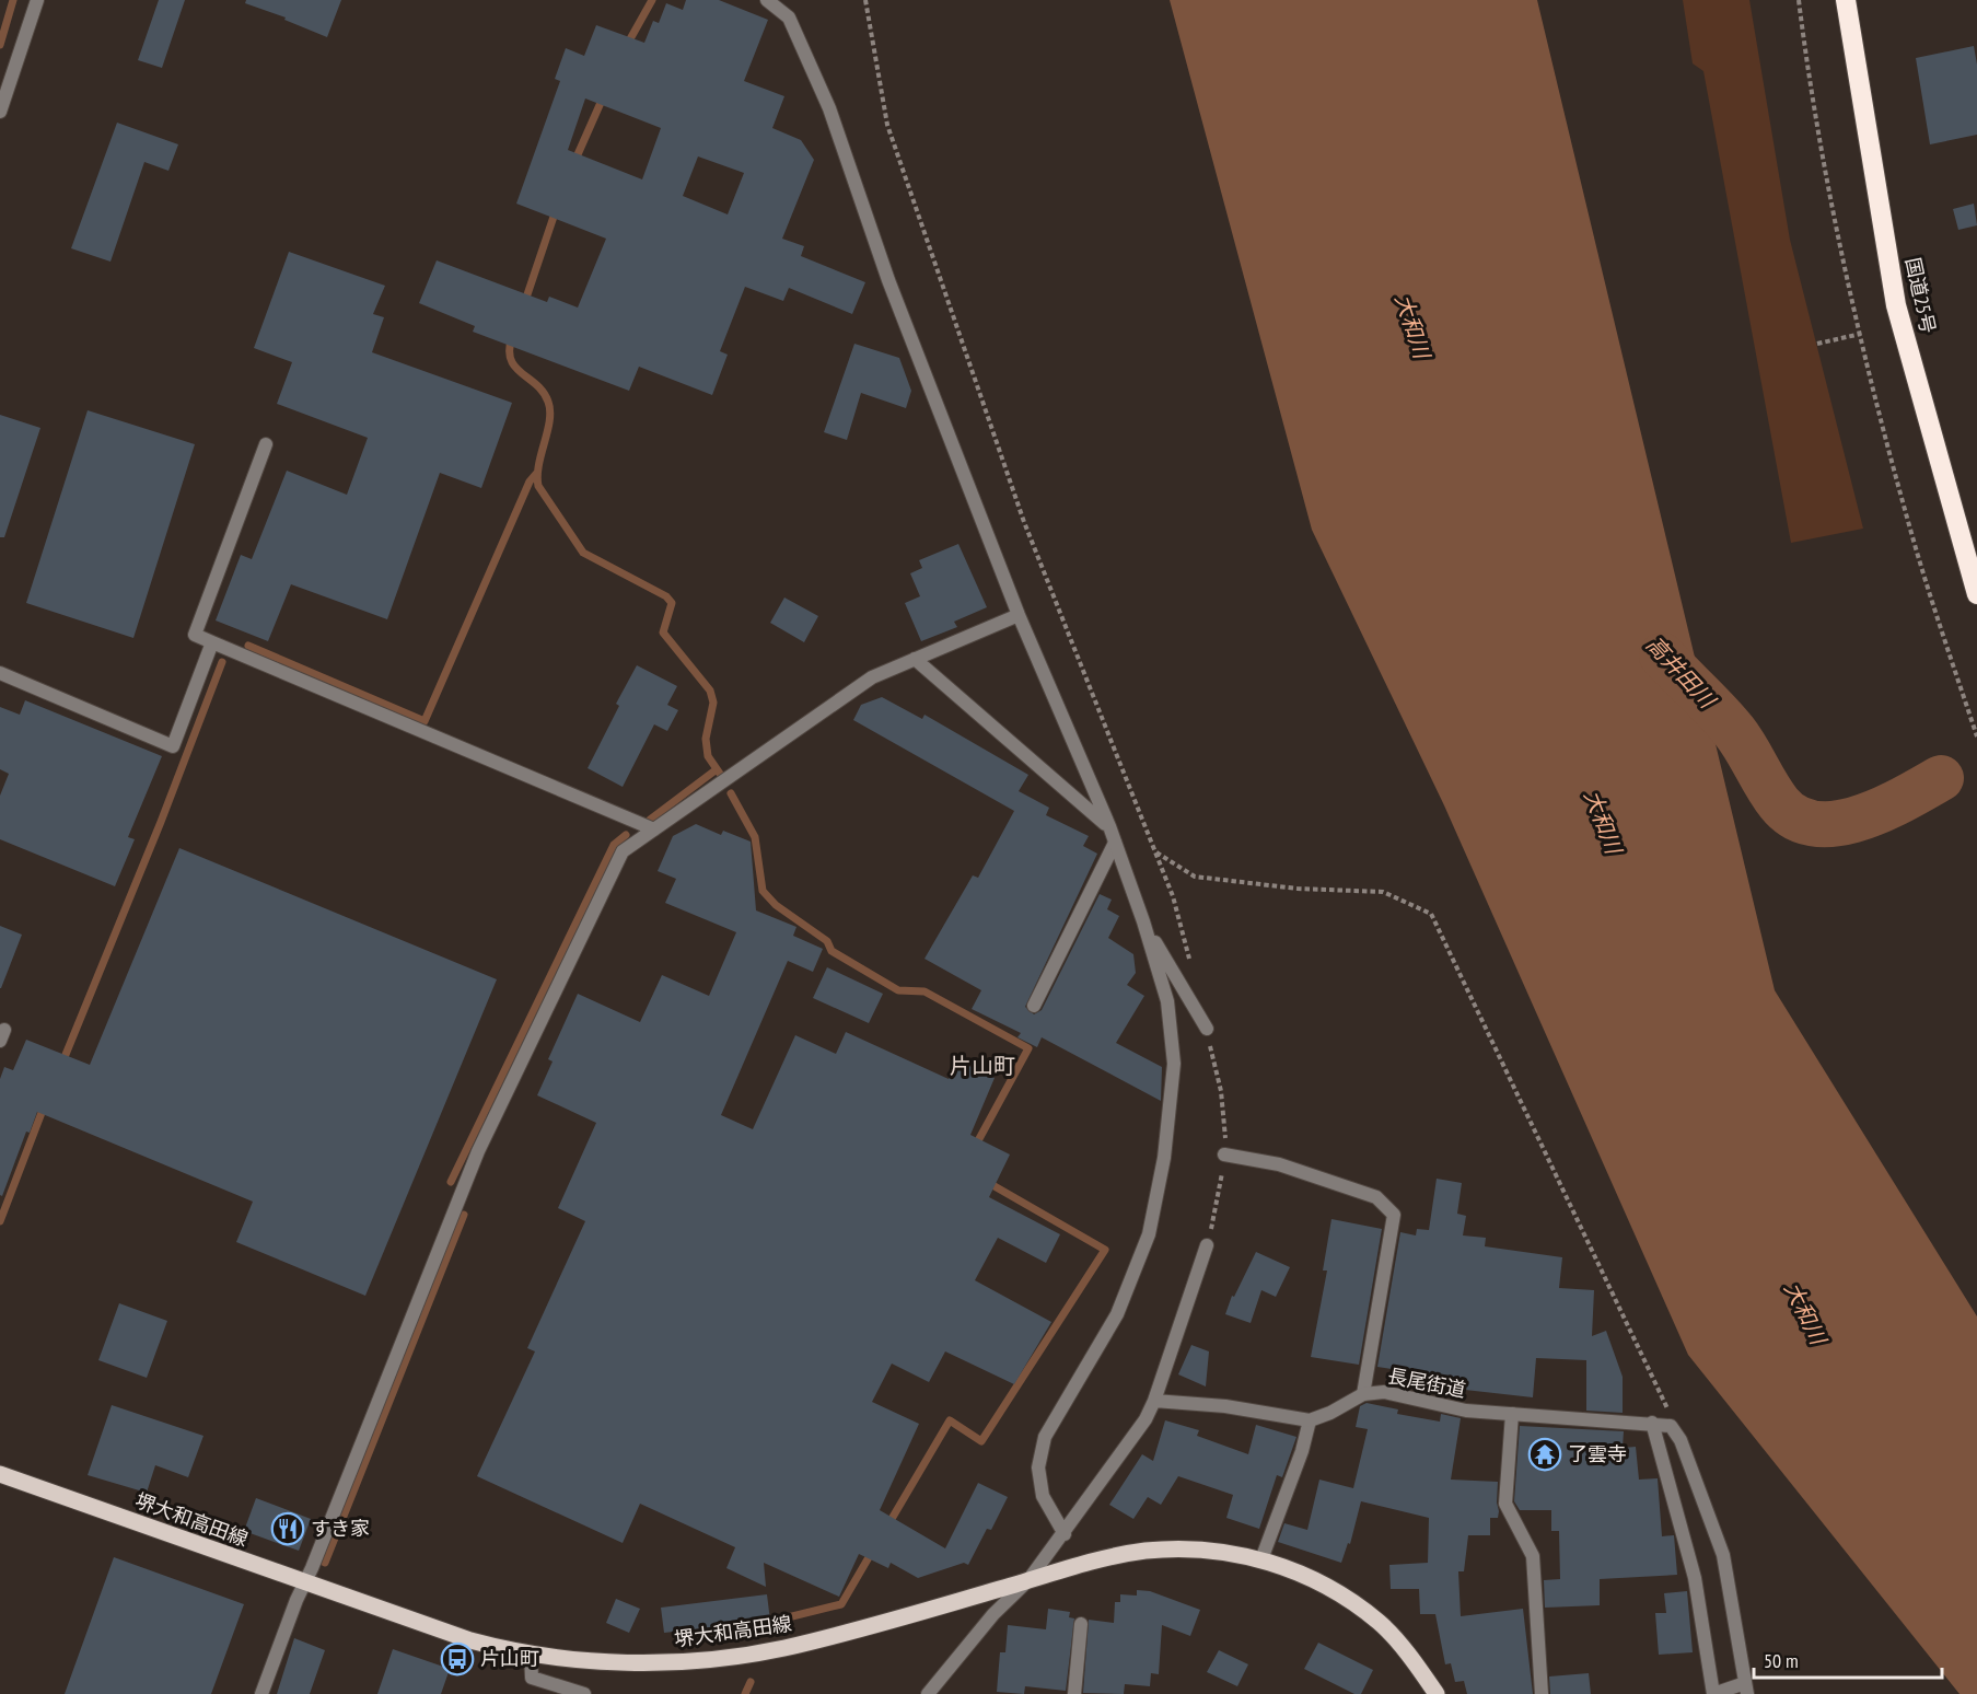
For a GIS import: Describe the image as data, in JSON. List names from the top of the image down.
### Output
{
  "streets": {
    "highway": ["国道25号"],
    "main road": ["堺大和高田線"],
    "street": ["長尾街道"]
  },
  "districts": ["片山町"],
  "water": ["大和川", "高井田川"],
  "places": {
    "temple": ["了雲寺"],
    "restaurant": ["すき家"],
    "bus stop": ["片山町"]
  },
  "scale_bar": "50 m"
}
